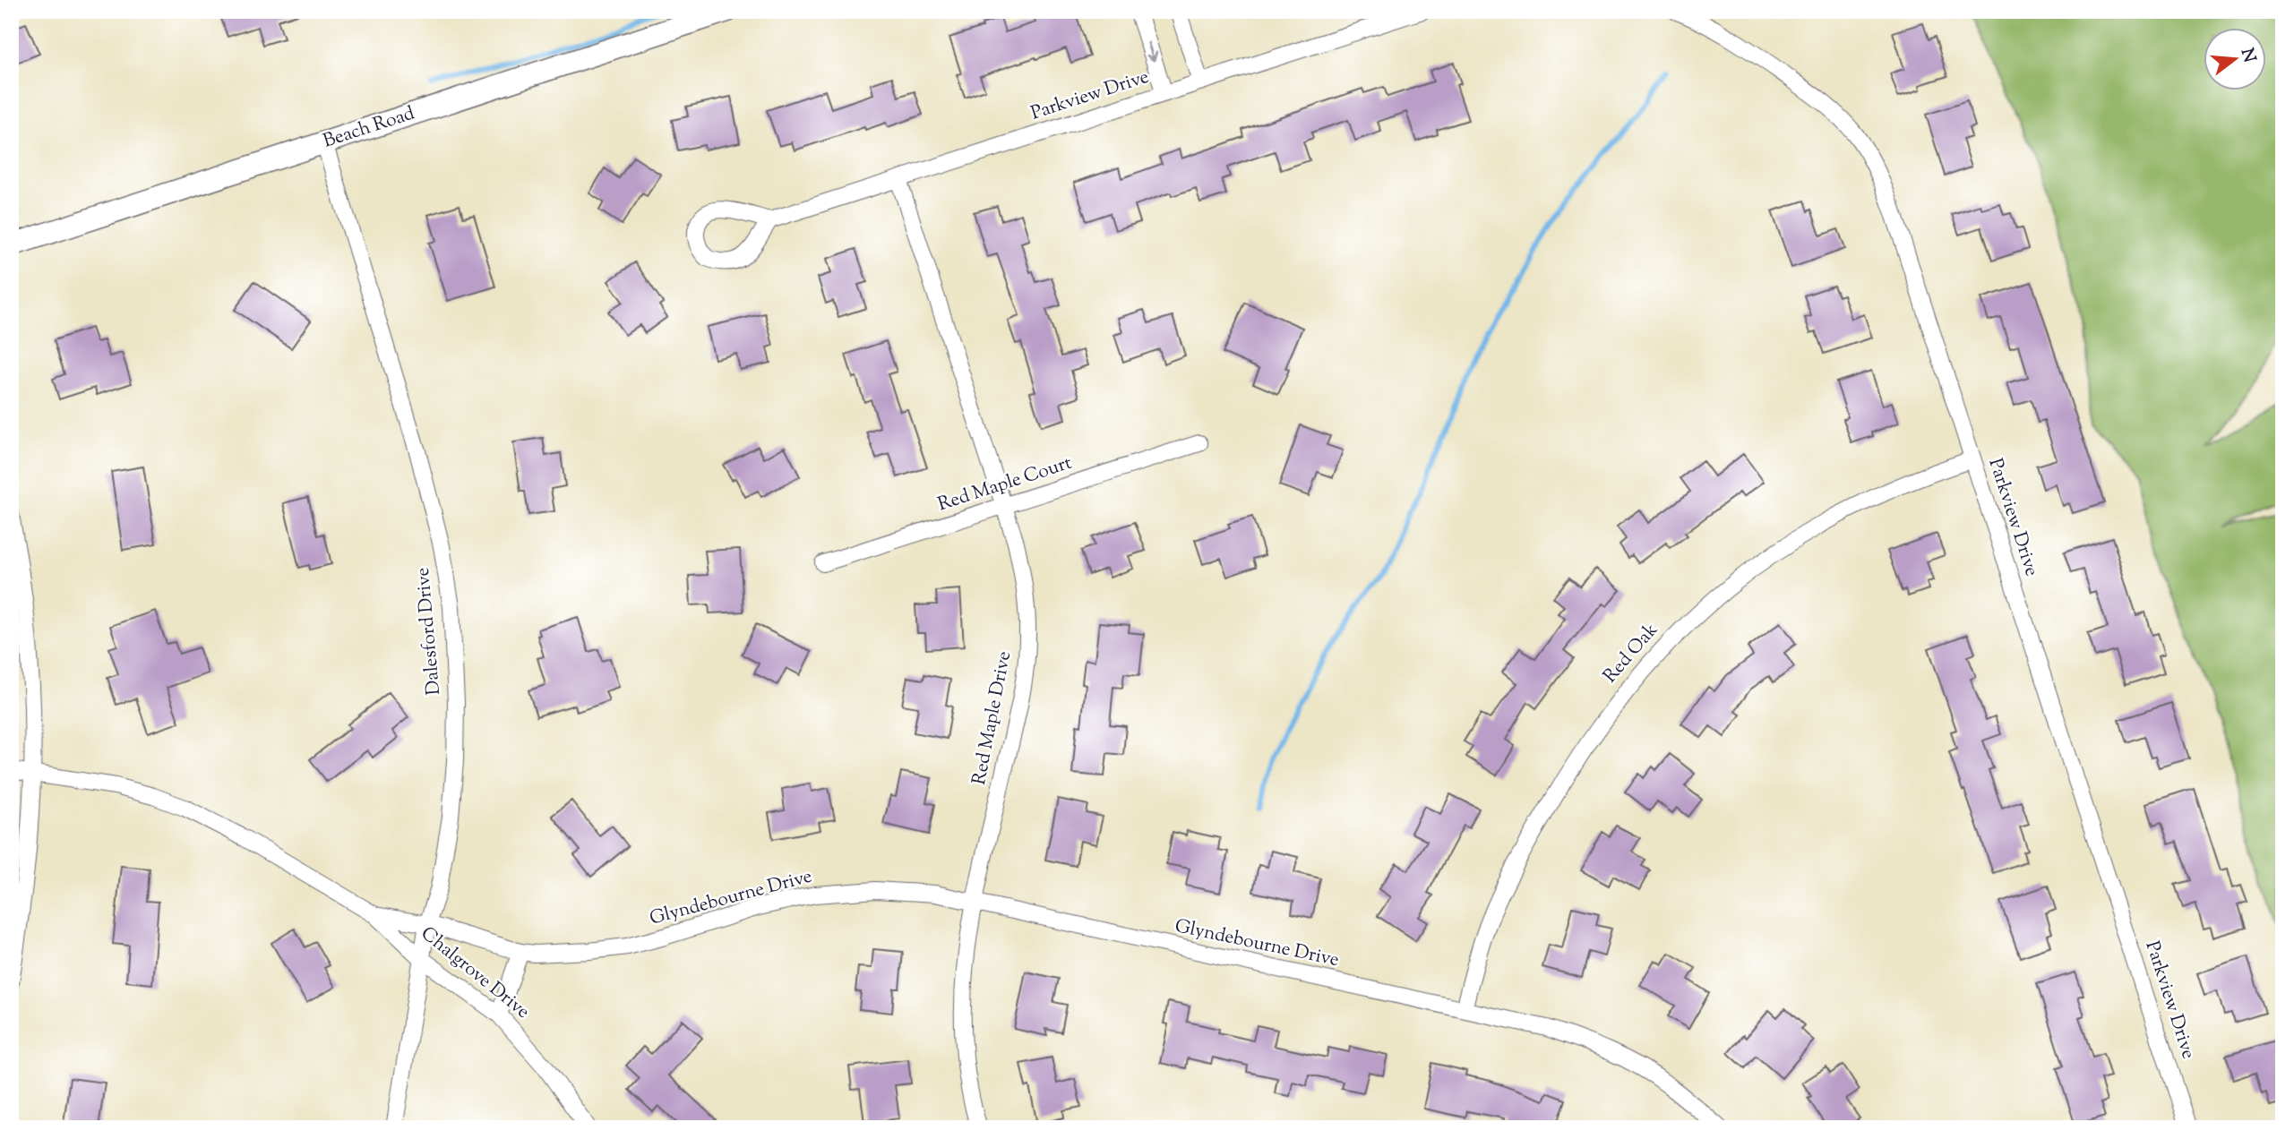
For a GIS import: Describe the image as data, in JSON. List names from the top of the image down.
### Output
{
  "streets": {
    "street": [
      "Parkview Drive",
      "Beach Road",
      "Red Maple Court",
      "Dalesford Drive",
      "Red Oak",
      "Red Maple Drive",
      "Glyndebourne Drive",
      "Chalgrove Drive"
    ]
  },
  "crossings": [
    ["Parkview Drive", "Red Oak"],
    ["Parkview Drive", "Red Maple Drive"],
    ["Beach Road", "Dalesford Drive"],
    ["Red Maple Court", "Red Maple Drive"],
    ["Dalesford Drive", "Glyndebourne Drive"],
    ["Dalesford Drive", "Chalgrove Drive"],
    ["Red Oak", "Glyndebourne Drive"],
    ["Red Maple Drive", "Glyndebourne Drive"],
    ["Glyndebourne Drive", "Chalgrove Drive"]
  ],
  "north": "right"
}
